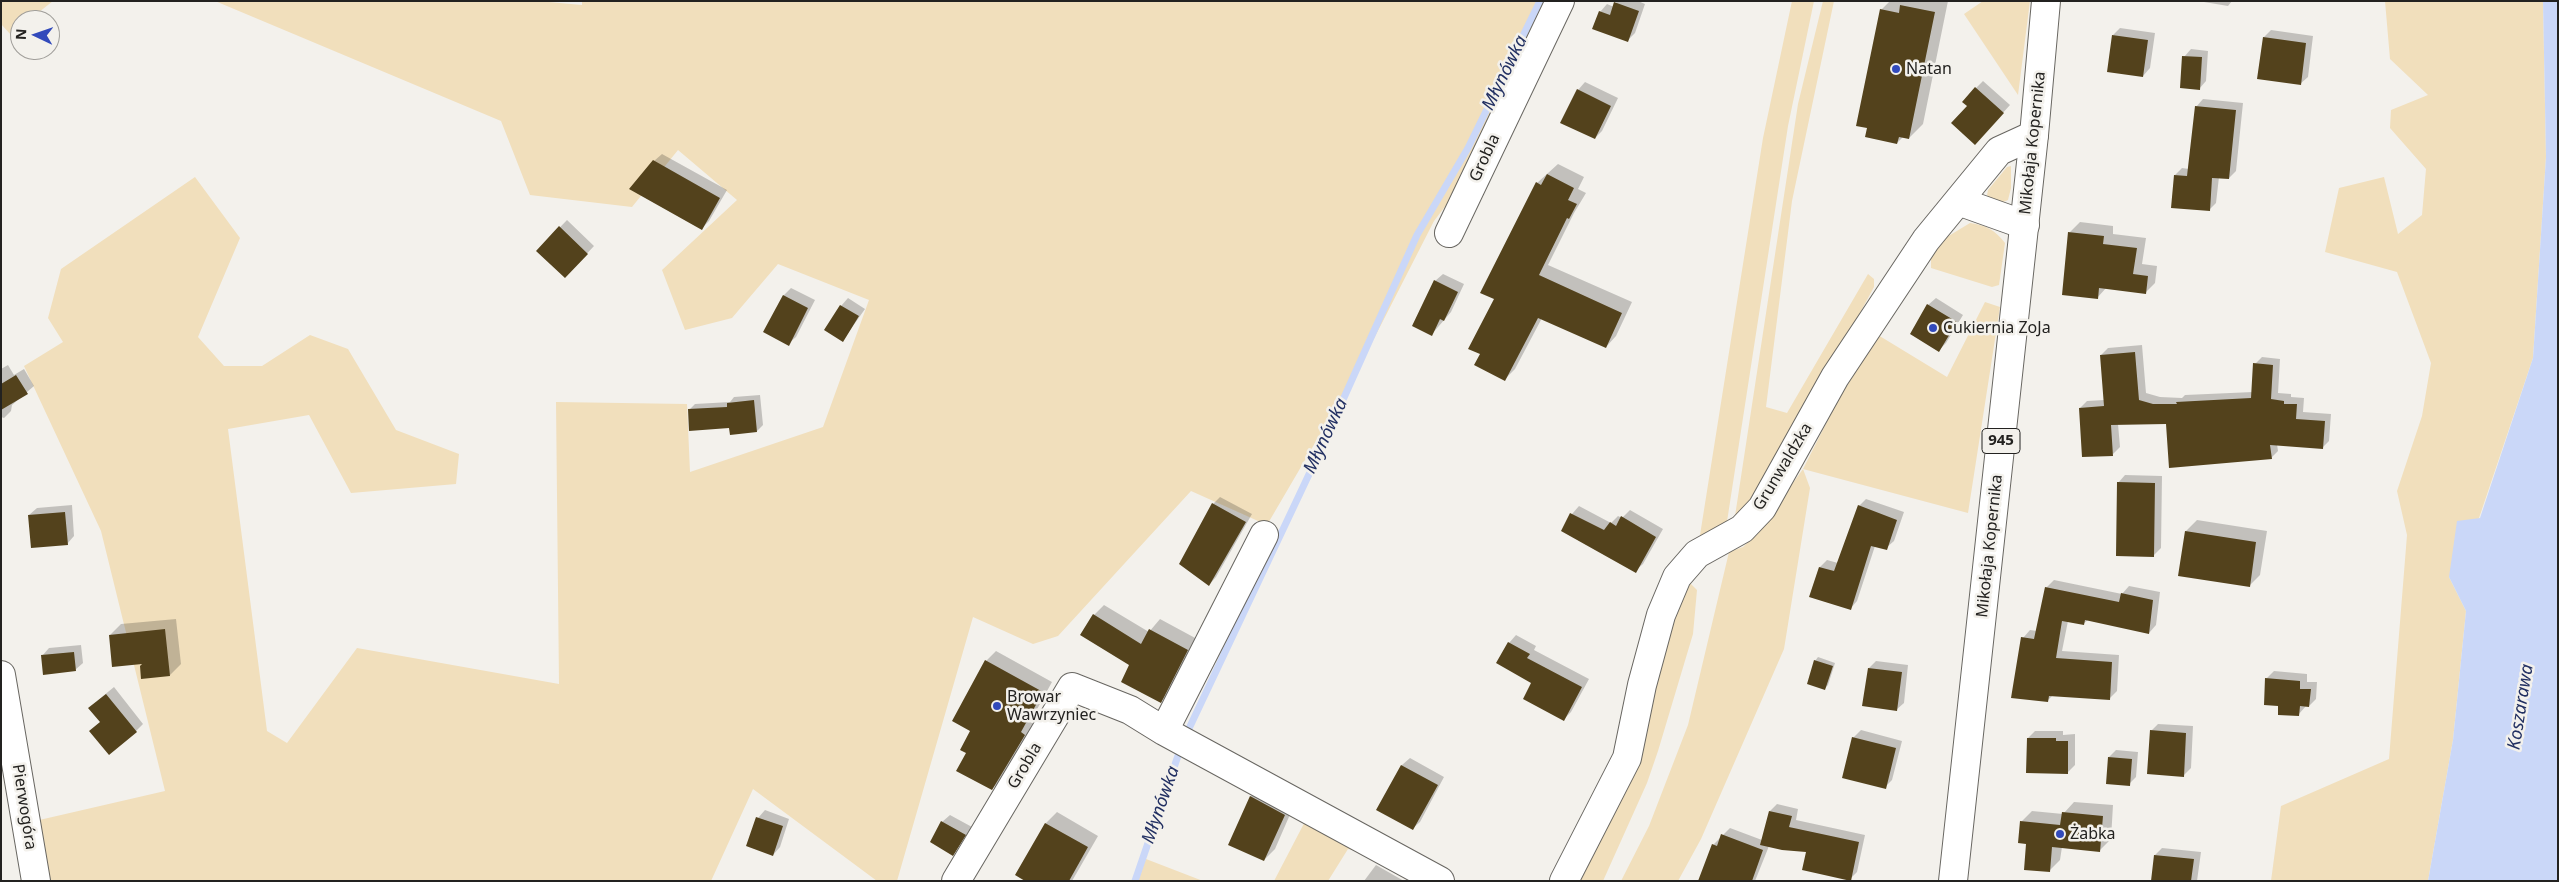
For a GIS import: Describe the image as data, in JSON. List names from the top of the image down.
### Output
{
  "streets": {
    "street": [
      "Mikołaja Kopernika",
      "Grobla",
      "945",
      "Grunwaldzka",
      "Pierwogóra"
    ]
  },
  "crossings": [
    ["Mikołaja Kopernika", "Grunwaldzka"]
  ],
  "water": ["Młynówka", "Koszarawa"],
  "places": [
    "Natan",
    "Cukiernia ZoJa",
    "Browar Wawrzyniec",
    "Żabka"
  ],
  "north": "left"
}
